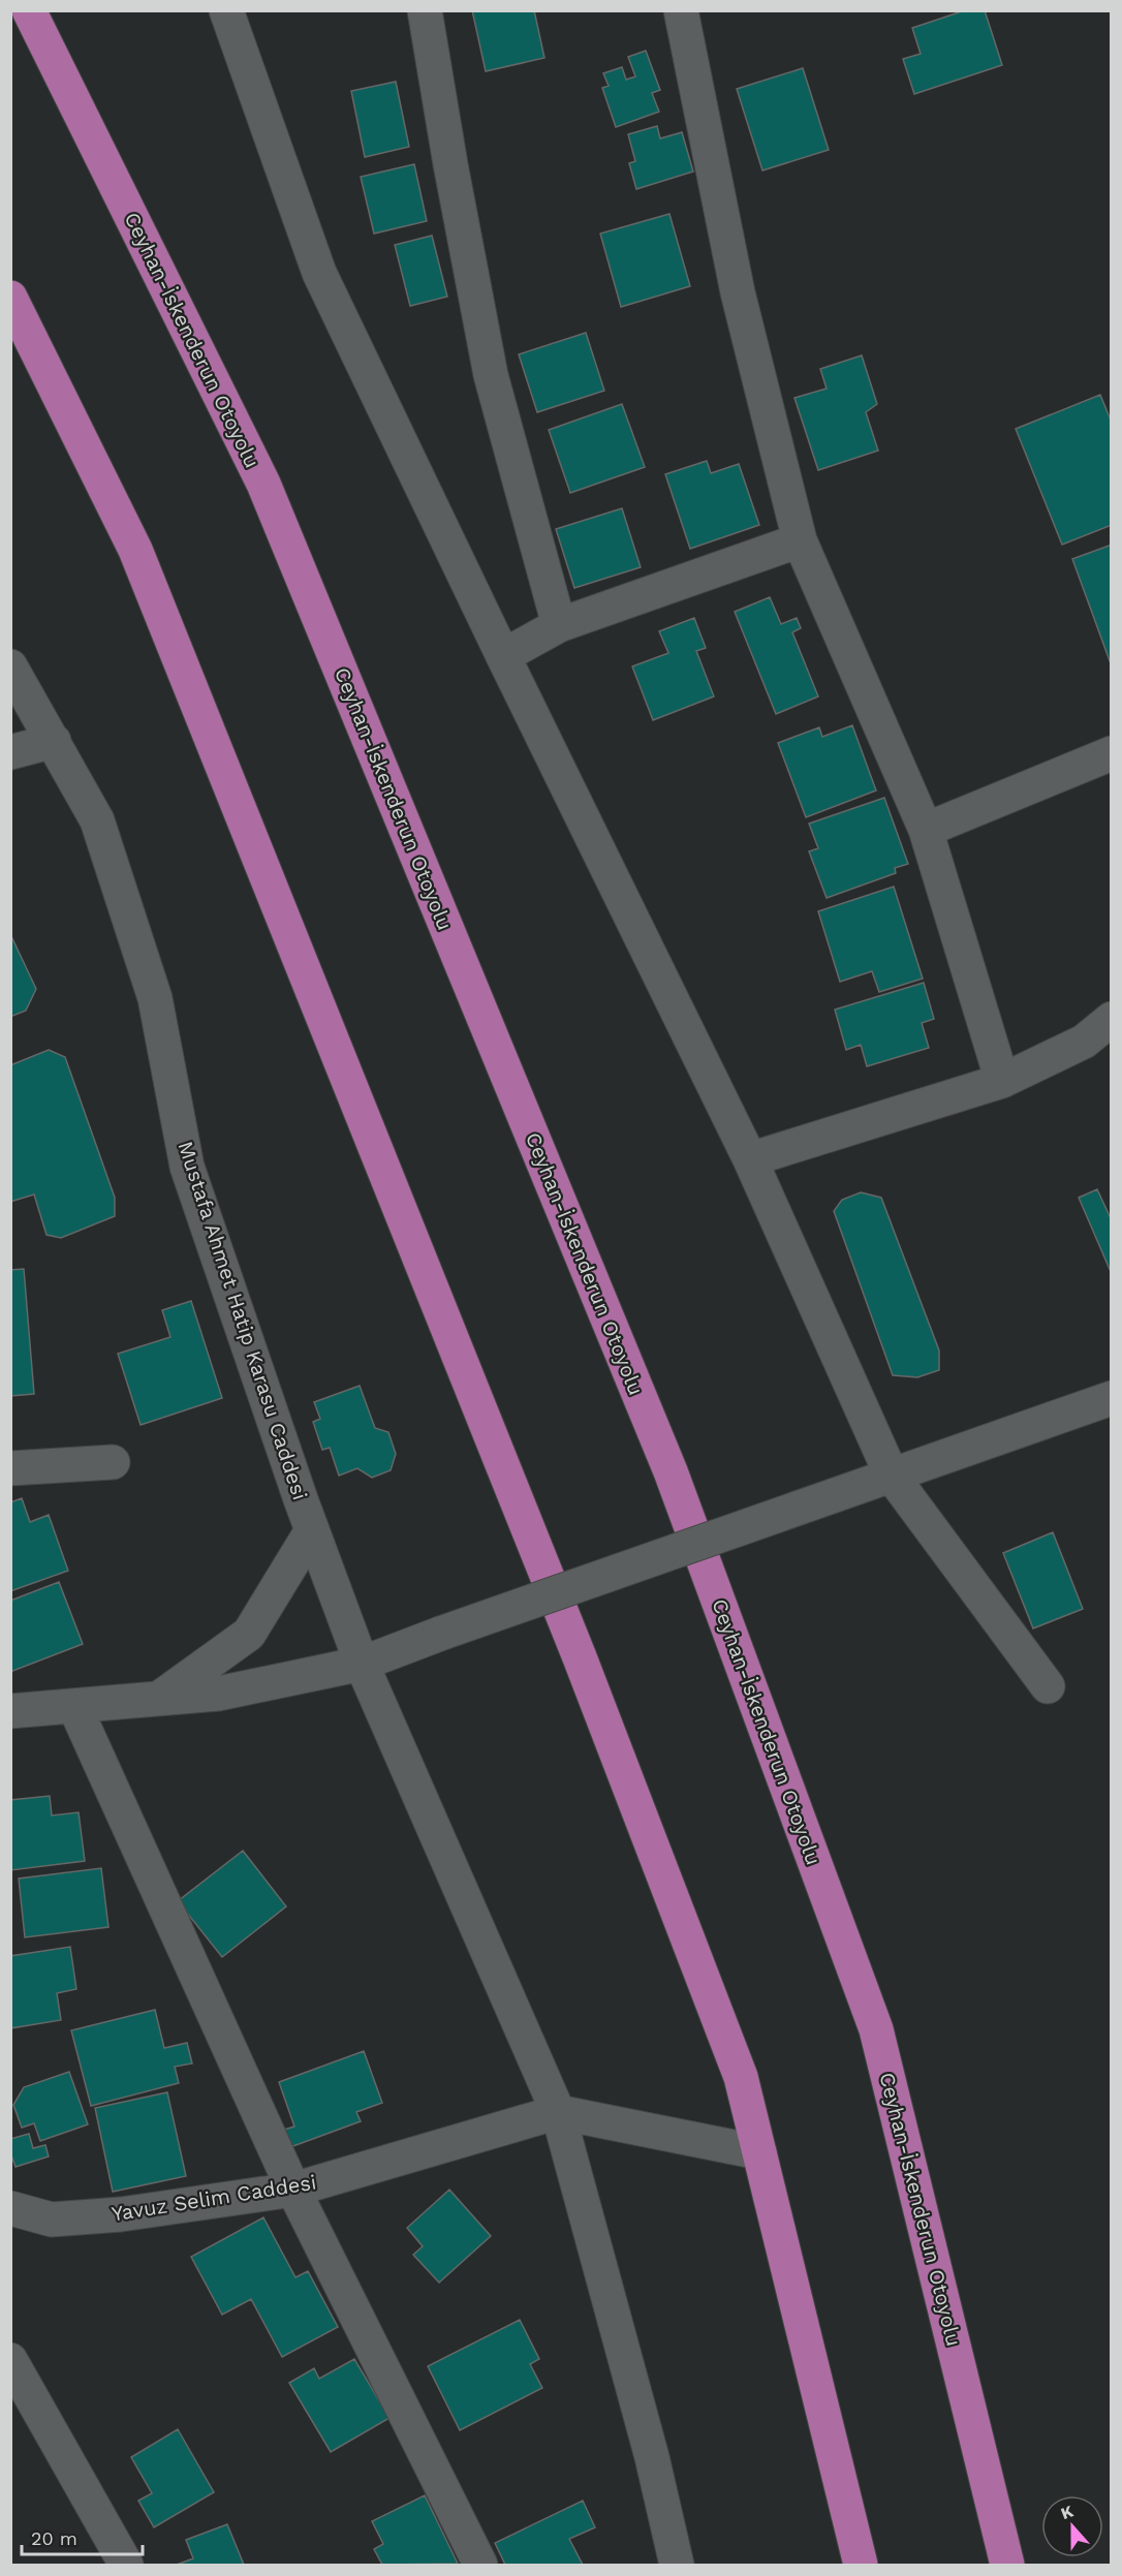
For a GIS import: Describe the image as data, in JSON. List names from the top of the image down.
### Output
{
  "streets": {
    "highway": ["Ceyhan-İskenderun Otoyolu"],
    "street": ["Mustafa Ahmet Hatip Karasu Caddesi", "Yavuz Selim Caddesi"]
  },
  "crossings": [
    ["Mustafa Ahmet Hatip Karasu Caddesi", "Yavuz Selim Caddesi"]
  ],
  "scale_bar": "20 m",
  "north": "top"
}
